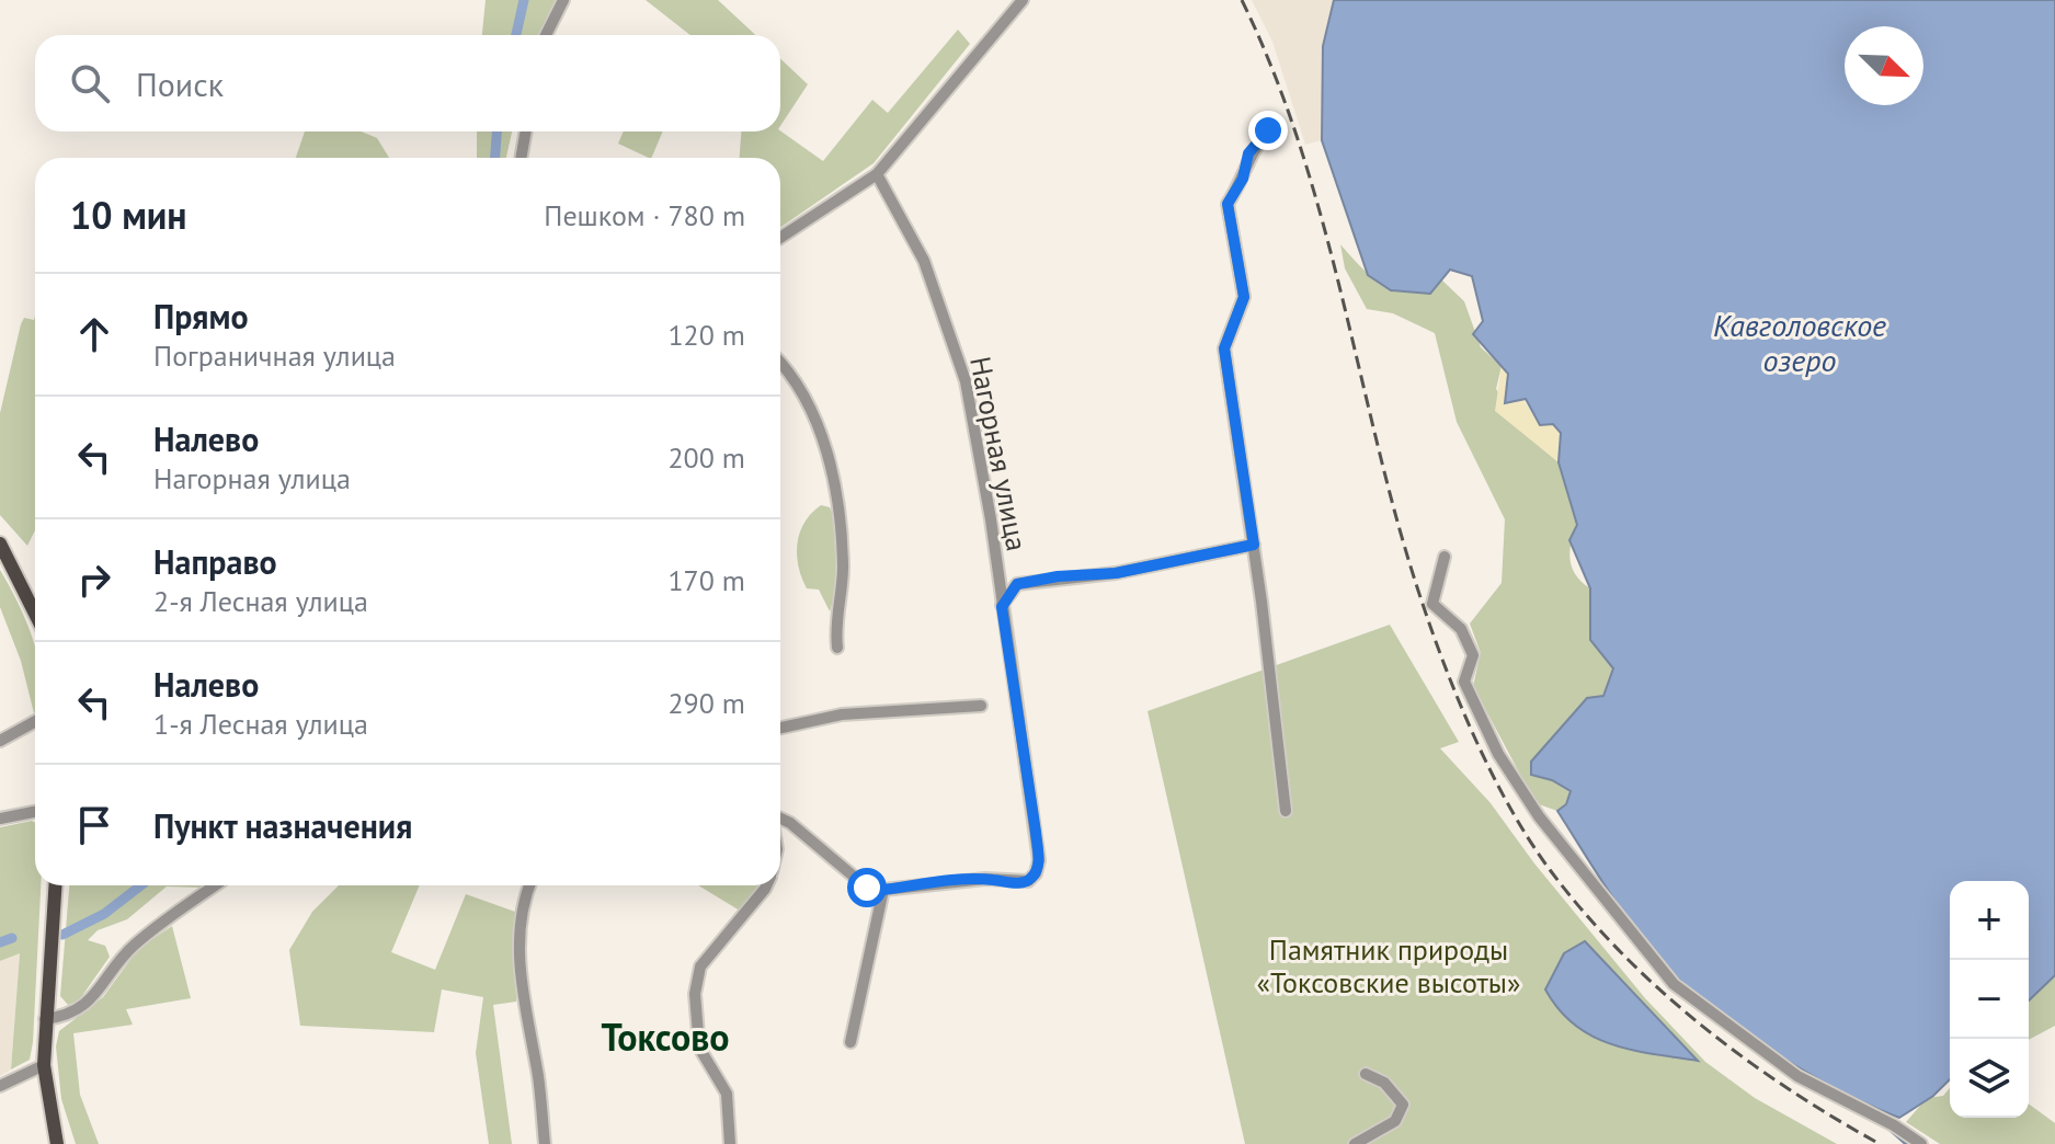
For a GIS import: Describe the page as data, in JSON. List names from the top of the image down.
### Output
{
  "streets": {
    "street": ["Нагорная улица"]
  },
  "districts": ["Токсово"],
  "water": ["Кавголовское озеро"],
  "parks": ["Памятник природы «Токсовские высоты»"],
  "north": "bottom right",
  "page": {
    "search": "Поиск",
    "heading": ["10 мин", "Пешком · 780 m"],
    "list": [
      ["Прямо", "Пограничная улица", "120 m"],
      ["Налево", "Нагорная улица", "200 m"],
      ["Направо", "2-я Лесная улица", "170 m"],
      ["Налево", "1-я Лесная улица", "290 m"],
      "Пункт назначения"
    ],
    "map_buttons": ["+", "−"]
  }
}
